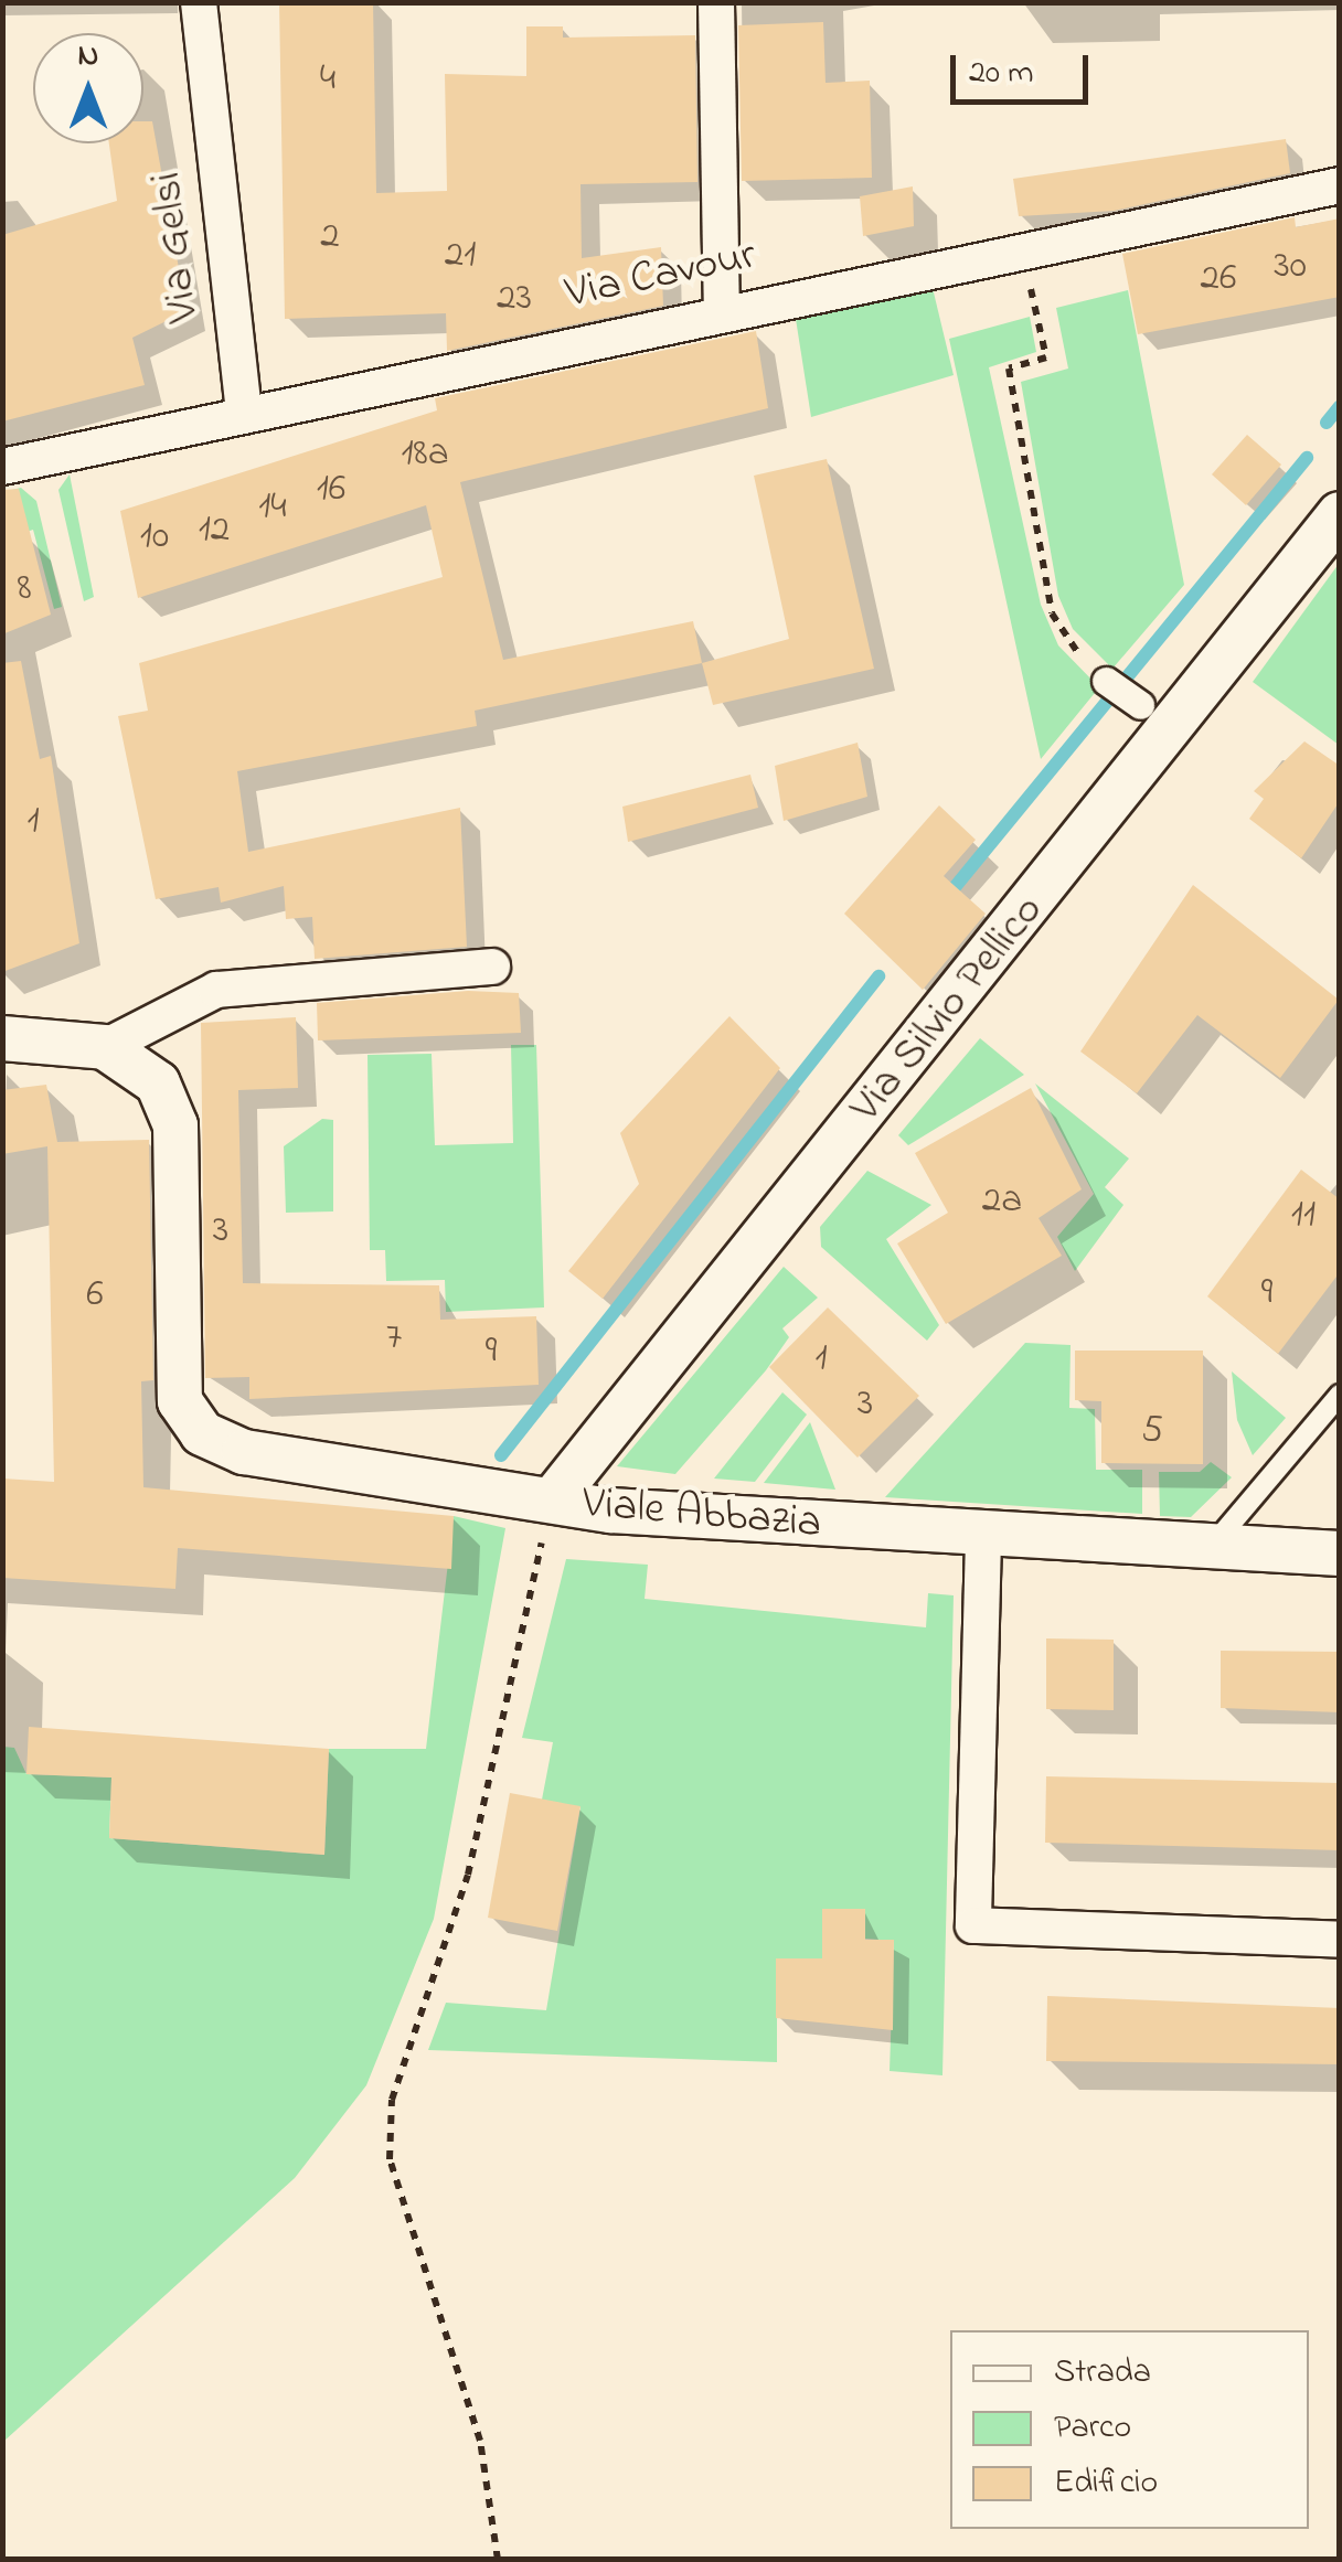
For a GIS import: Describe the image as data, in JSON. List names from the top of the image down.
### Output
{
  "streets": {
    "street": [
      "Via Gelsi",
      "Via Cavour",
      "Via Silvio Pellico",
      "Viale Abbazia"
    ]
  },
  "crossings": [
    ["Via Gelsi", "Via Cavour"],
    ["Via Silvio Pellico", "Viale Abbazia"]
  ],
  "house_numbers": [
    "4",
    "2",
    "21",
    "30",
    "26",
    "23",
    "18a",
    "16",
    "14",
    "12",
    "10",
    "8",
    "1",
    "2a",
    "11",
    "3",
    "9",
    "6",
    "7",
    "9",
    "1",
    "3",
    "5"
  ],
  "legend": ["Strada", "Parco", "Edificio"],
  "scale_bar": "20 m",
  "north": "top"
}
